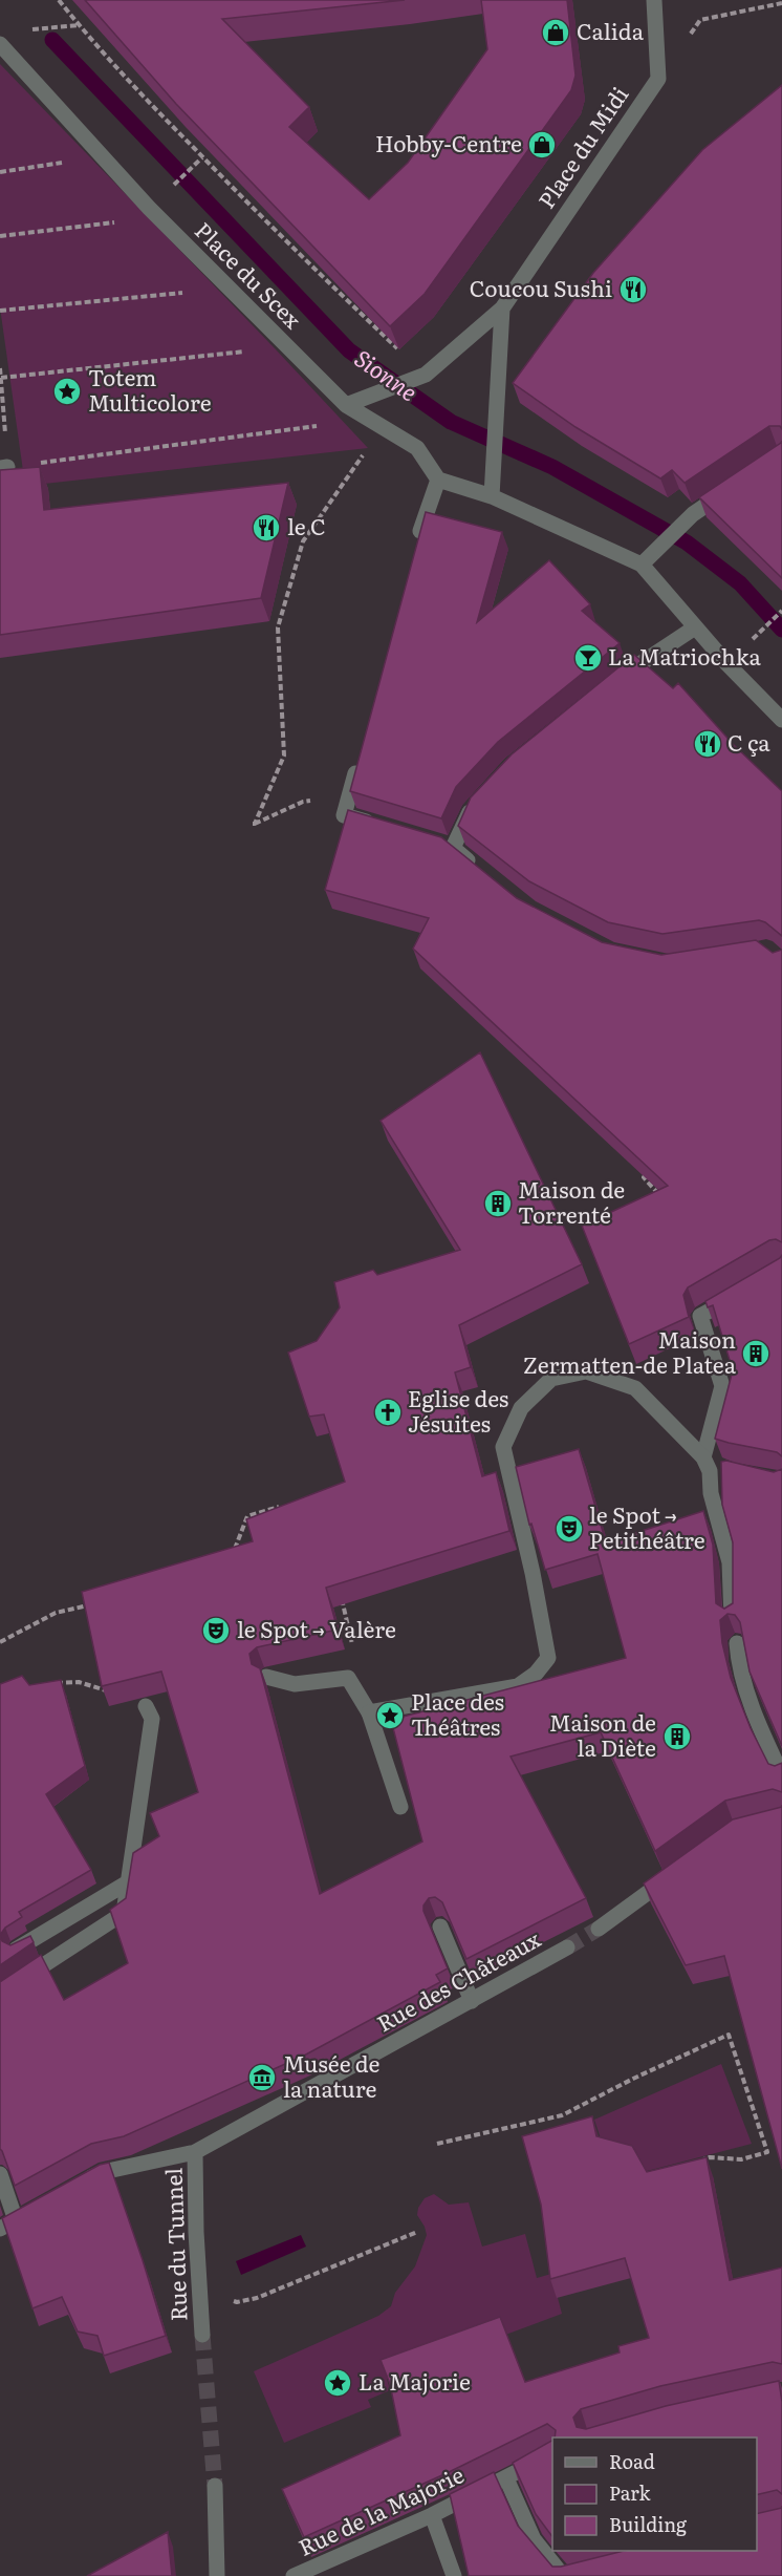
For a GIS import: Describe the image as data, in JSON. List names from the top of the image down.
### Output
{
  "streets": {
    "street": [
      "Place du Midi",
      "Place du Scex",
      "Rue des Châteaux",
      "Rue du Tunnel",
      "Rue de la Majorie"
    ]
  },
  "crossings": [
    ["Place du Midi", "Place du Scex"],
    ["Rue des Châteaux", "Rue du Tunnel"]
  ],
  "water": ["Sionne"],
  "places": {
    "shop": ["Calida", "Hobby-Centre"],
    "restaurant": ["Coucou Sushi", "le C", "C ça"],
    "place": ["Totem Multicolore", "Place des Théâtres", "La Majorie"],
    "bar": ["La Matriochka"],
    "building": ["Maison de Torrenté", "Maison Zermatten-de Platea", "Maison de la Diète"],
    "church": ["Eglise des Jésuites"],
    "theatre": ["le Spot → Petithéâtre", "le Spot → Valère"],
    "museum": ["Musée de la nature"]
  },
  "legend": ["Road", "Park", "Building"]
}
